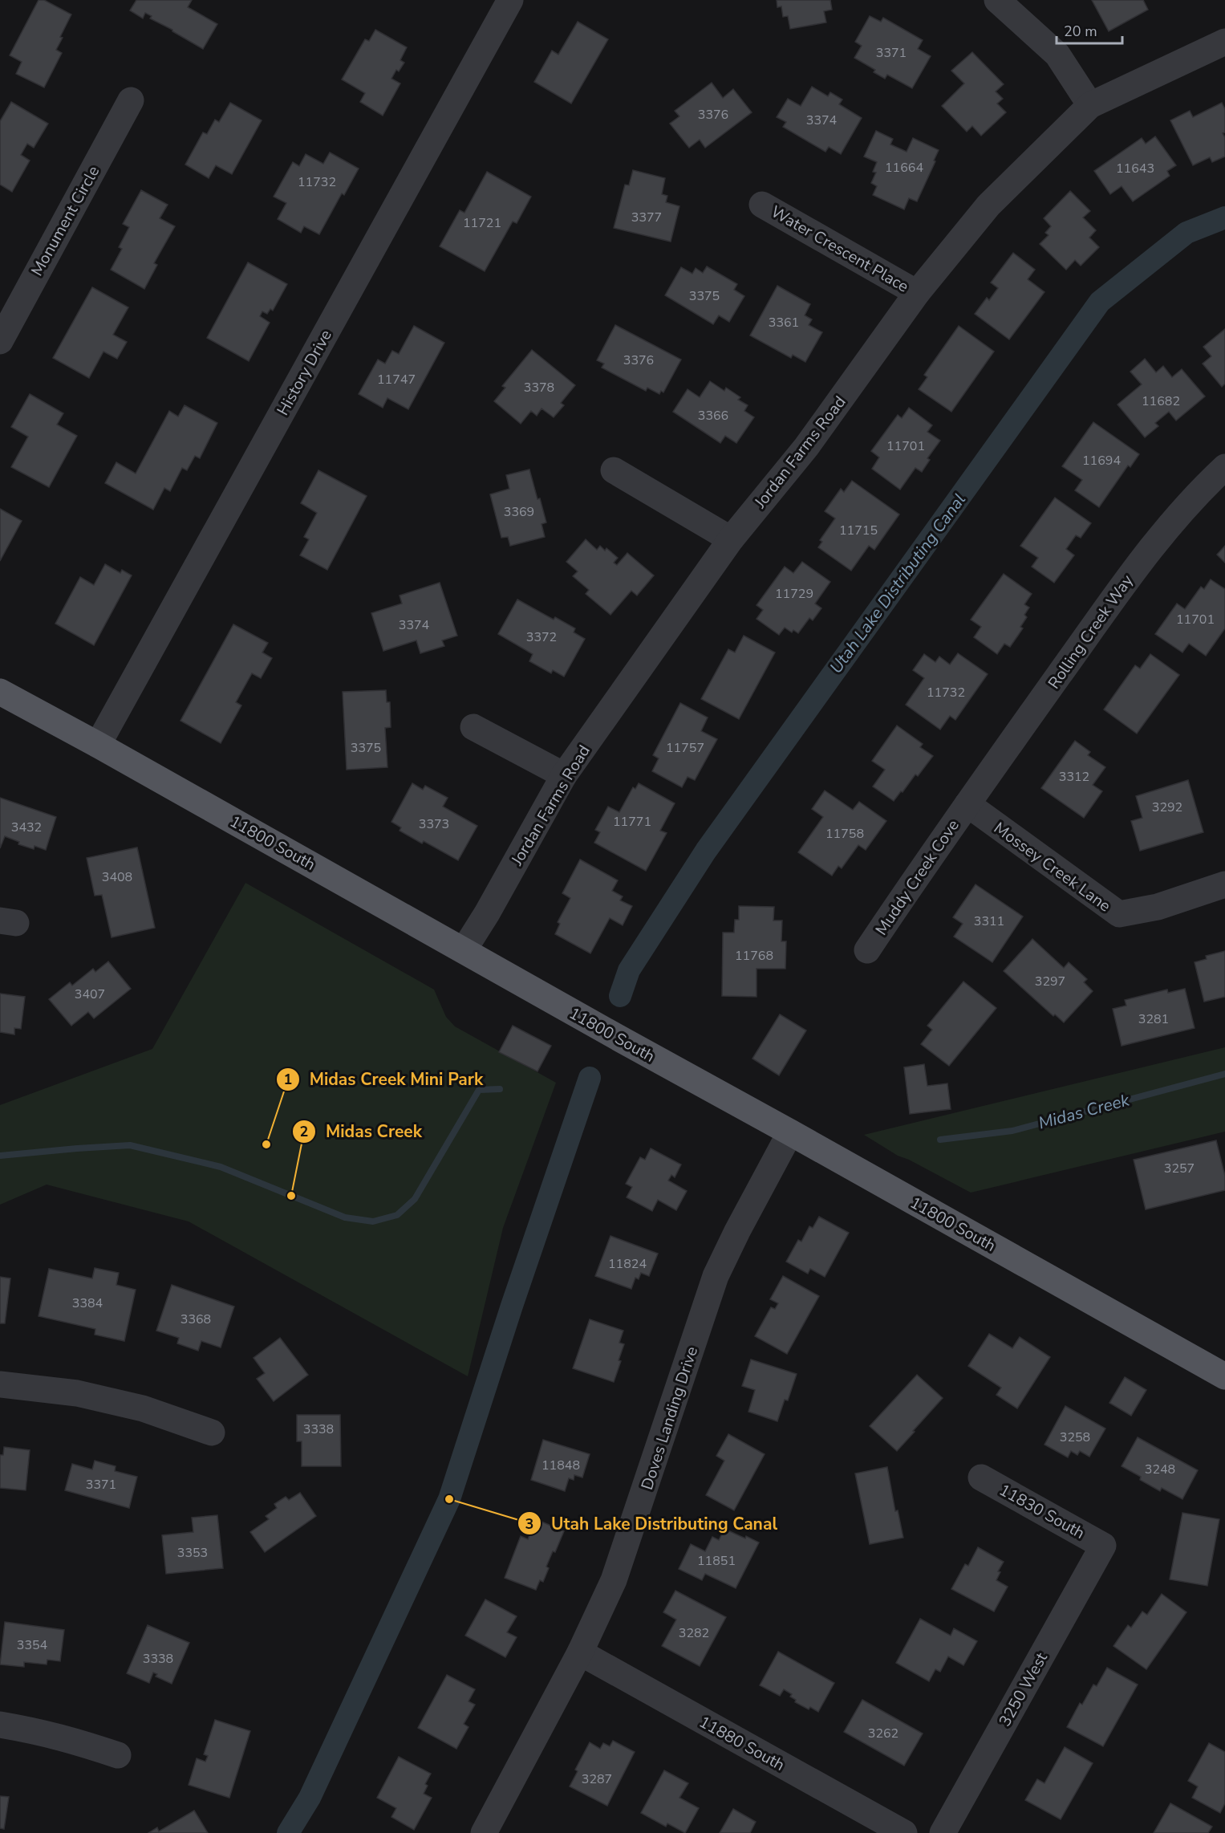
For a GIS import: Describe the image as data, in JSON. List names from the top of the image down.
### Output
{
  "streets": {
    "main road": ["11800 South"],
    "street": [
      "Monument Circle",
      "Water Crescent Place",
      "History Drive",
      "Jordan Farms Road",
      "Rolling Creek Way",
      "Mossey Creek Lane",
      "Muddy Creek Cove",
      "Doves Landing Drive",
      "11830 South",
      "3250 West",
      "11880 South"
    ]
  },
  "crossings": [
    ["Water Crescent Place", "Jordan Farms Road"],
    ["History Drive", "11800 South"],
    ["Jordan Farms Road", "11800 South"],
    ["Rolling Creek Way", "Mossey Creek Lane"],
    ["Rolling Creek Way", "Muddy Creek Cove"],
    ["11800 South", "Doves Landing Drive"],
    ["Mossey Creek Lane", "Muddy Creek Cove"],
    ["Doves Landing Drive", "11880 South"],
    ["11830 South", "3250 West"]
  ],
  "water": ["Utah Lake Distributing Canal", "Midas Creek"],
  "places": ["Midas Creek Mini Park", "Midas Creek", "Utah Lake Distributing Canal"],
  "house_numbers": [
    "3371",
    "3376",
    "3374",
    "11664",
    "11643",
    "11732",
    "3377",
    "11721",
    "3375",
    "3361",
    "3376",
    "11747",
    "3378",
    "11682",
    "3366",
    "11701",
    "11694",
    "3369",
    "11715",
    "11729",
    "11701",
    "3374",
    "3372",
    "11732",
    "3375",
    "11757",
    "3312",
    "3292",
    "11771",
    "3373",
    "3432",
    "11758",
    "3408",
    "3311",
    "11768",
    "3297",
    "3407",
    "3281",
    "3257",
    "11824",
    "3384",
    "3368",
    "3338",
    "3258",
    "11848",
    "3248",
    "3371",
    "3353",
    "11851",
    "3282",
    "3354",
    "3338",
    "3262",
    "3287"
  ],
  "scale_bar": "20 m"
}
